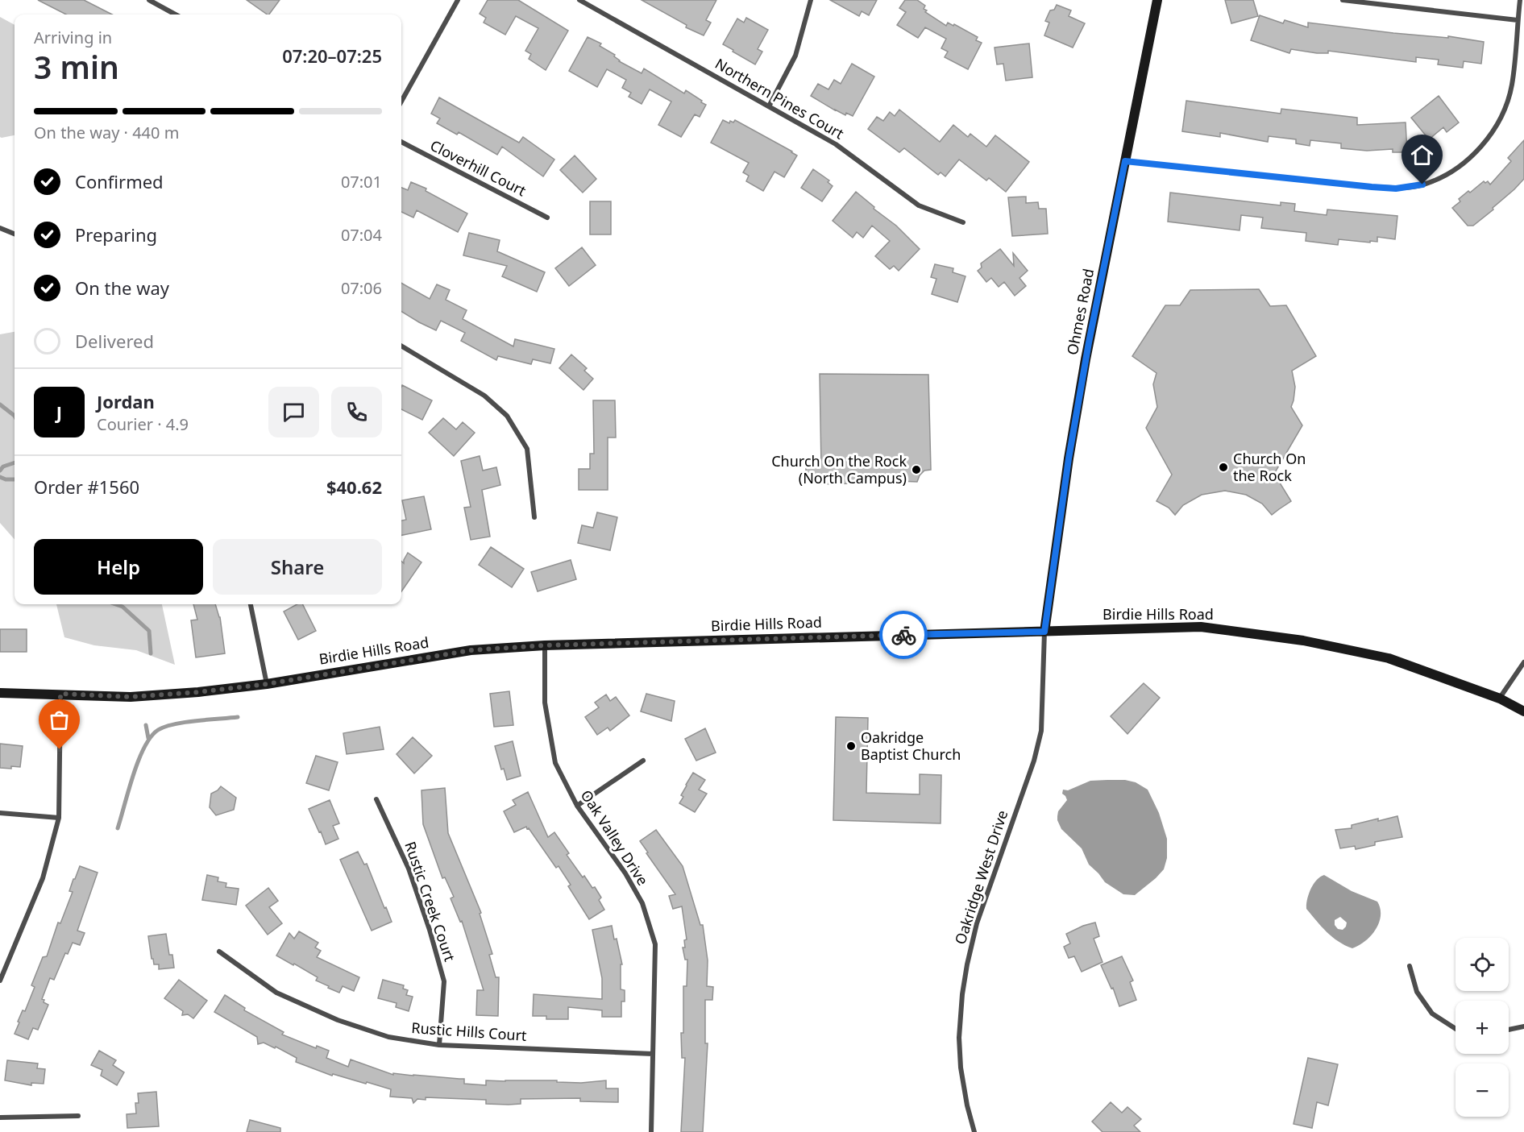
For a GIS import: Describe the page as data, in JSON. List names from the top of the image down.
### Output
{
  "streets": {
    "main road": ["Ohmes Road", "Birdie Hills Road"],
    "street": [
      "Northern Pines Court",
      "Cloverhill Court",
      "Oak Valley Drive",
      "Oakridge West Drive",
      "Rustic Creek Court",
      "Rustic Hills Court"
    ]
  },
  "crossings": [
    ["Ohmes Road", "Birdie Hills Road"],
    ["Ohmes Road", "Oakridge West Drive"],
    ["Birdie Hills Road", "Oak Valley Drive"],
    ["Birdie Hills Road", "Oakridge West Drive"],
    ["Oak Valley Drive", "Rustic Hills Court"],
    ["Rustic Creek Court", "Rustic Hills Court"]
  ],
  "places": ["Church On the Rock", "Church On the Rock (North Campus)", "Oakridge Baptist Church"],
  "page": {
    "heading": ["3 min", "Arriving in", "07:20–07:25"],
    "panel": [
      "Jordan",
      "Courier · 4.9",
      "Order #1560",
      "$40.62"
    ],
    "bar": "On the way · 440 m",
    "list": [
      ["Confirmed", "07:01"],
      ["Preparing", "07:04"],
      ["On the way", "07:06"],
      "Delivered"
    ],
    "round": "J",
    "buttons": ["Help", "Share"],
    "map_buttons": ["+", "−"]
  }
}
